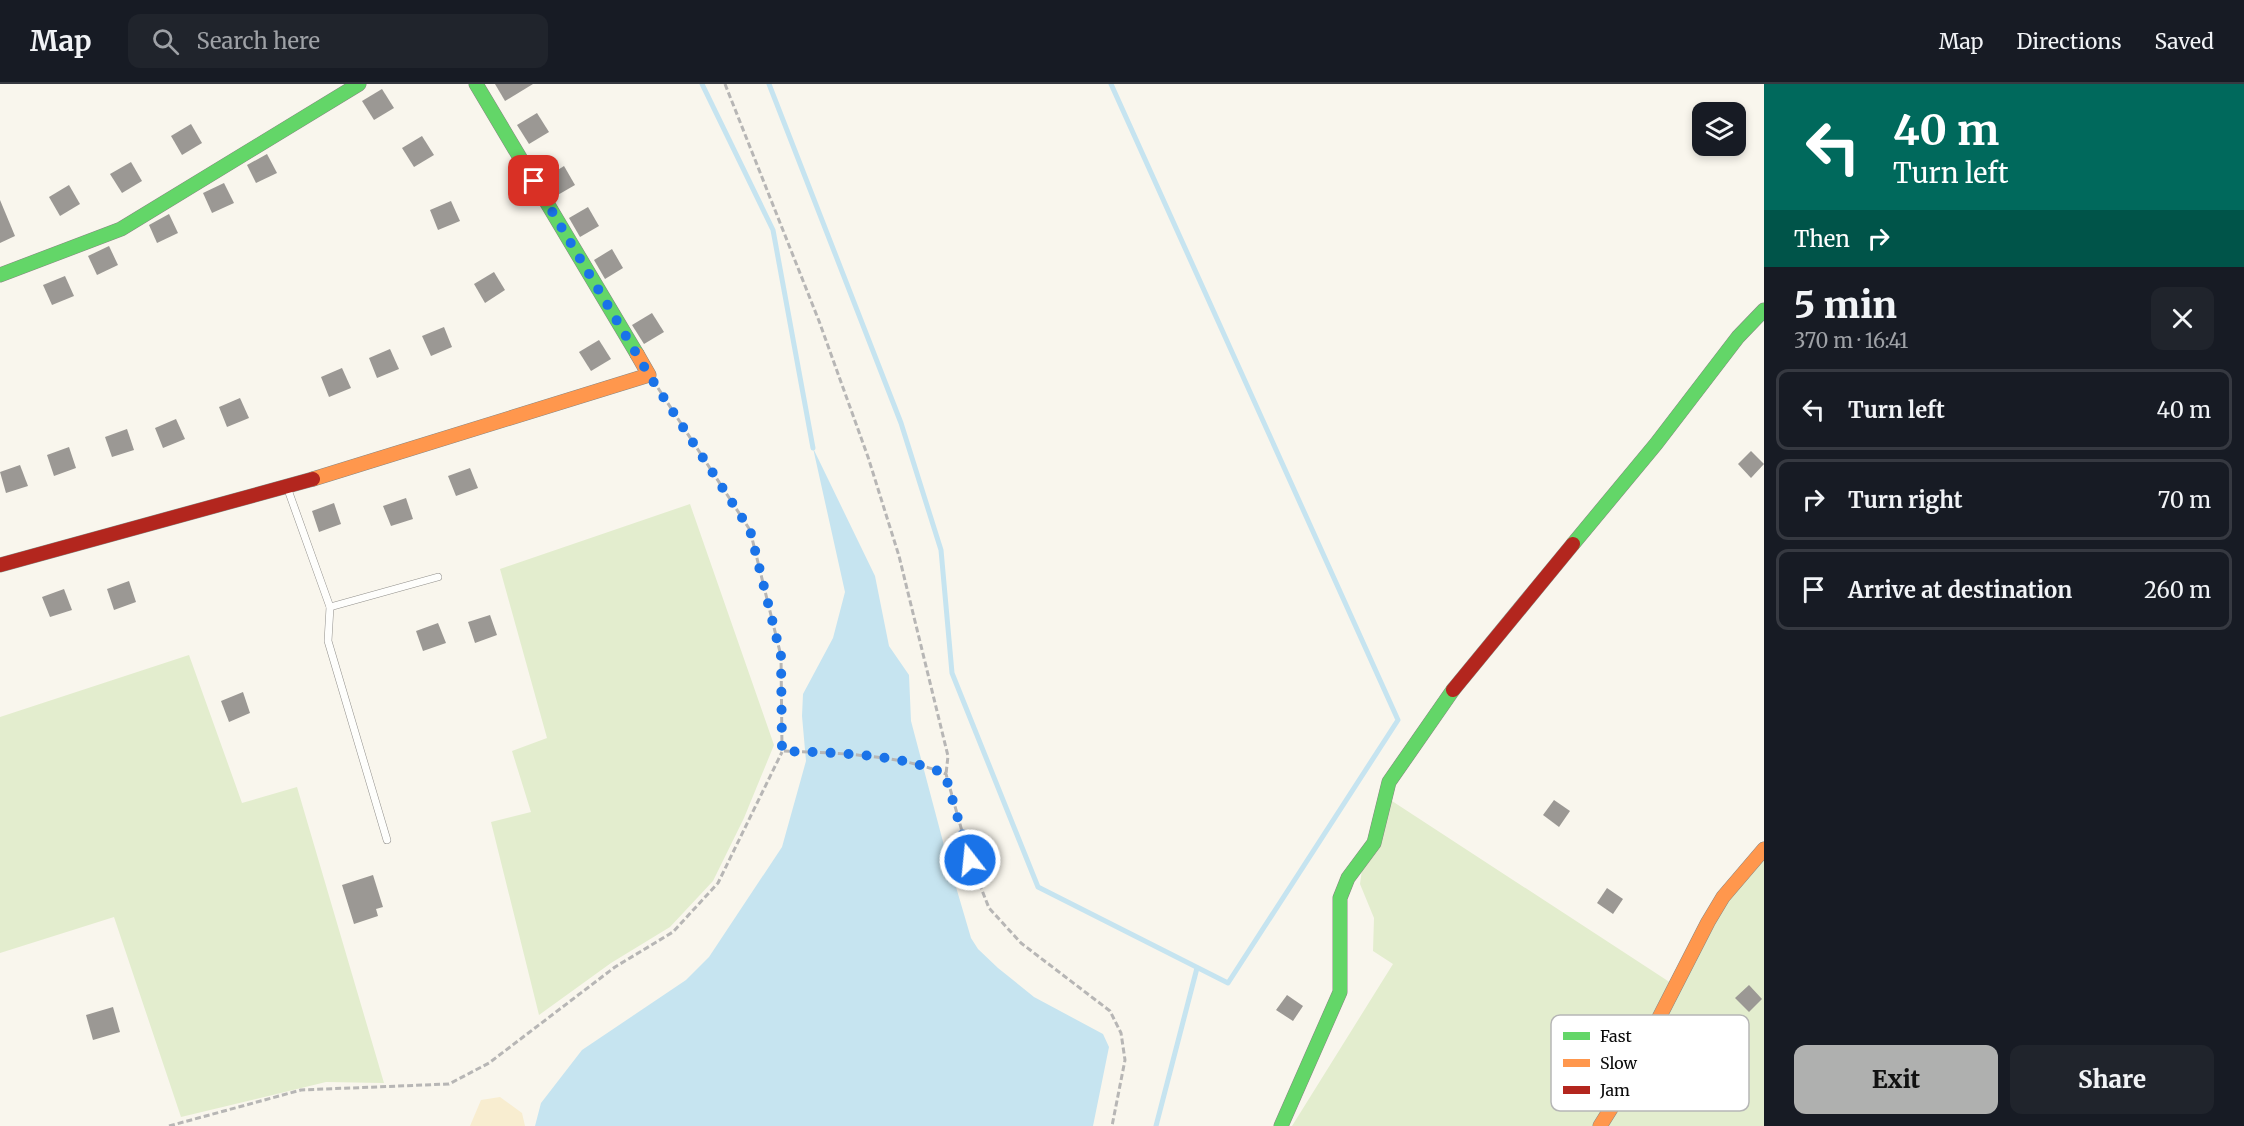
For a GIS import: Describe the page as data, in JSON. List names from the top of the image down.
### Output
{
  "legend": ["Fast", "Slow", "Jam"],
  "page": {
    "header": "Map",
    "search": "Search here",
    "nav": ["Map", "Directions", "Saved"],
    "turn": ["40 m", "Turn left"],
    "then": "Then",
    "heading": ["5 min", "370 m · 16:41"],
    "list": [
      {
        "name": "Turn left",
        "value": "40 m"
      },
      {
        "name": "Turn right",
        "value": "70 m"
      },
      {
        "name": "Arrive at destination",
        "value": "260 m"
      }
    ],
    "buttons": ["Exit", "Share"]
  }
}
